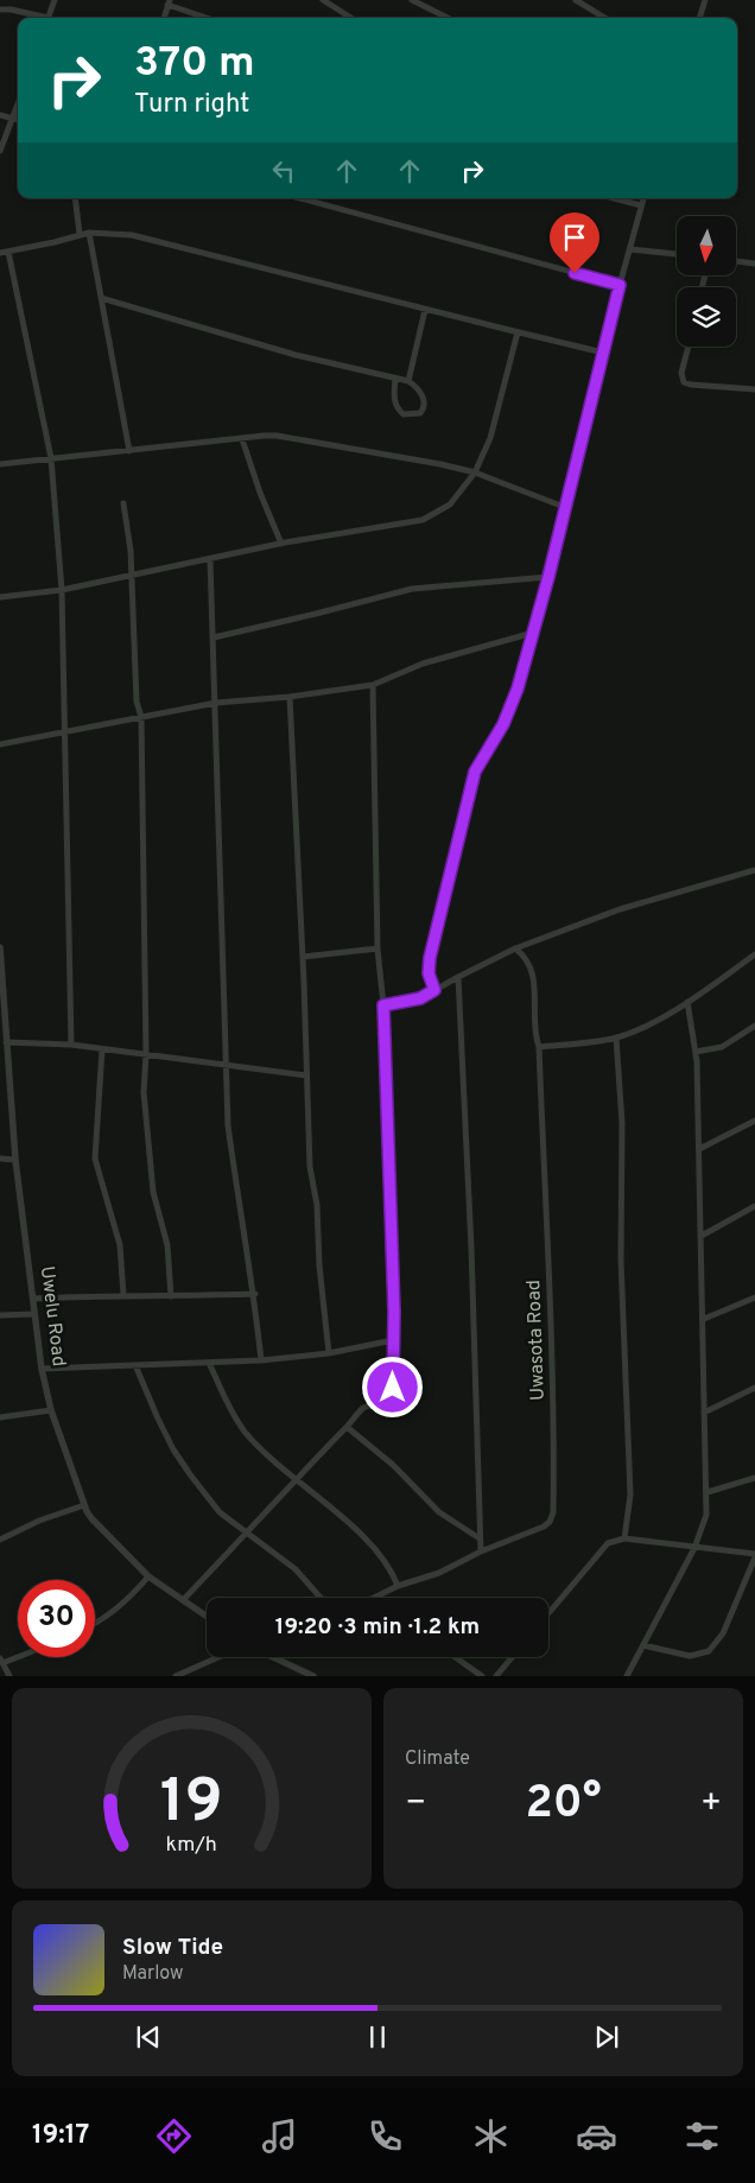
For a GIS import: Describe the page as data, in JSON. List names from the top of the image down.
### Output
{
  "streets": {
    "street": ["Uwelu Road", "Uwasota Road"]
  },
  "north": "bottom",
  "page": {
    "turn": ["370 m", "Turn right"],
    "limit": "30",
    "trip": "19:20 · 3 min · 1.2 km",
    "tile": "Climate",
    "heat": ["−", "20°", "+"],
    "song": ["Slow Tide", "Marlow"],
    "tabs": "19:17",
    "gauge": ["19", "km/h"]
  }
}
